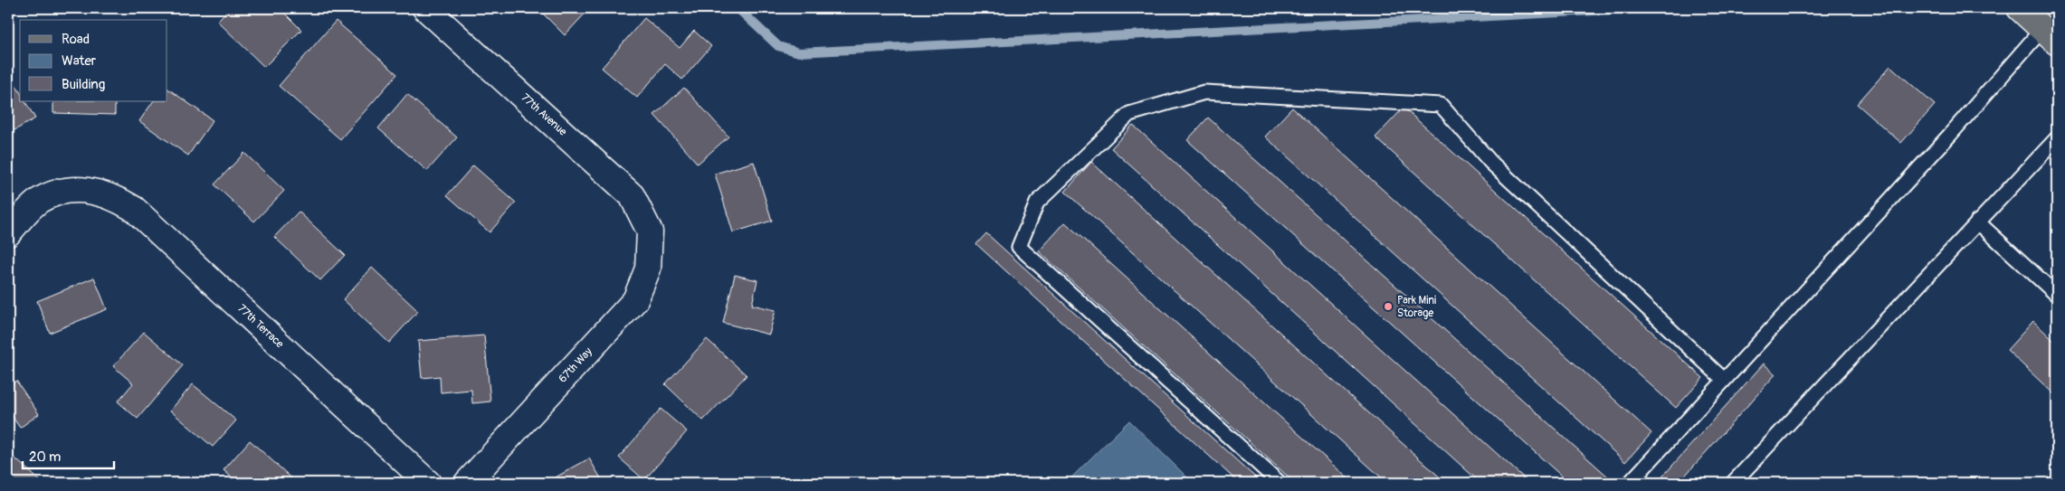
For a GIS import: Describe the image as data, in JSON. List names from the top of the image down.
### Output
{
  "streets": {
    "street": ["77th Avenue", "77th Terrace", "67th Way"]
  },
  "crossings": [
    ["77th Avenue", "67th Way"]
  ],
  "places": ["Park Mini Storage"],
  "legend": ["Road", "Water", "Building"],
  "scale_bar": "20 m"
}
